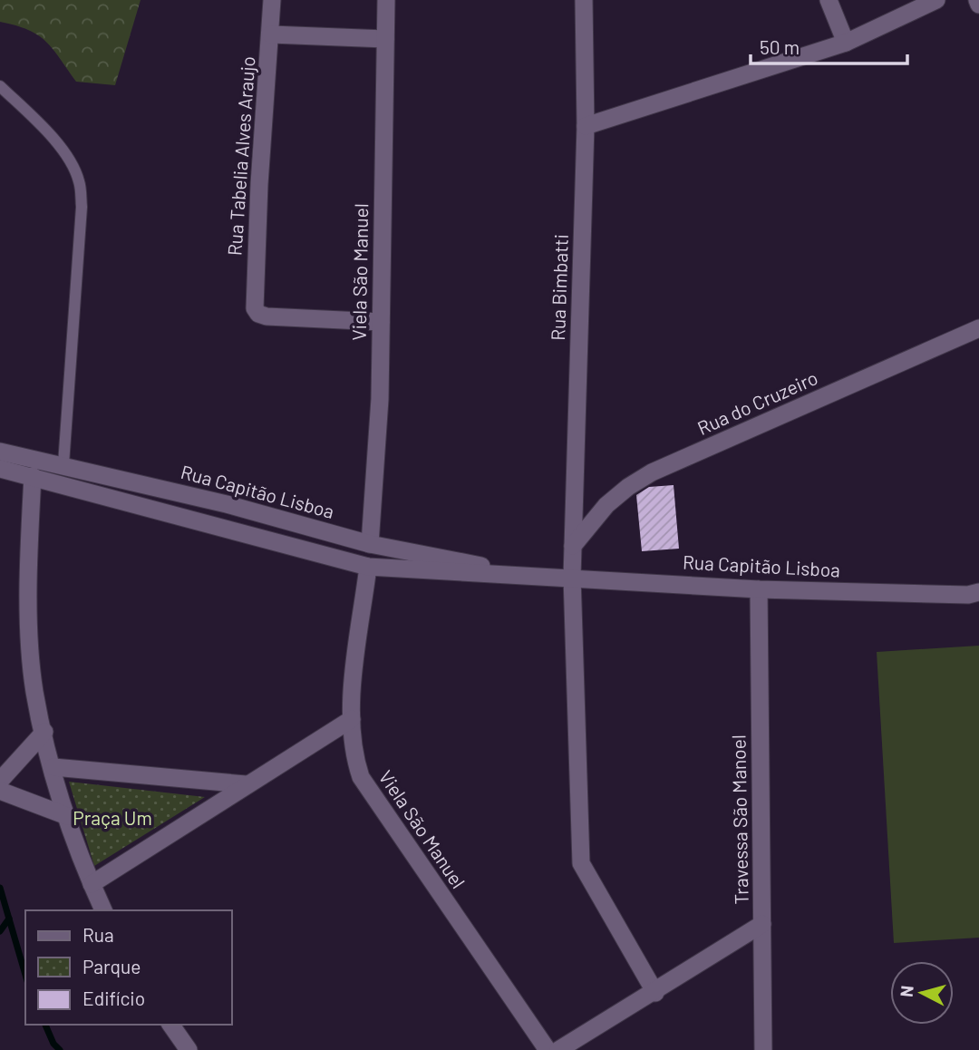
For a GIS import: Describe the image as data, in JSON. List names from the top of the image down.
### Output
{
  "streets": {
    "street": [
      "Rua Tabelia Alves Araujo",
      "Viela São Manuel",
      "Rua Bimbatti",
      "Rua do Cruzeiro",
      "Rua Capitão Lisboa",
      "Travessa São Manoel"
    ]
  },
  "crossings": [
    ["Rua Tabelia Alves Araujo", "Viela São Manuel"],
    ["Viela São Manuel", "Rua Capitão Lisboa"],
    ["Rua Bimbatti", "Rua do Cruzeiro"],
    ["Rua Bimbatti", "Rua Capitão Lisboa"],
    ["Rua Capitão Lisboa", "Travessa São Manoel"]
  ],
  "parks": ["Praça Um"],
  "legend": ["Rua", "Parque", "Edifício"],
  "scale_bar": "50 m",
  "north": "left"
}
